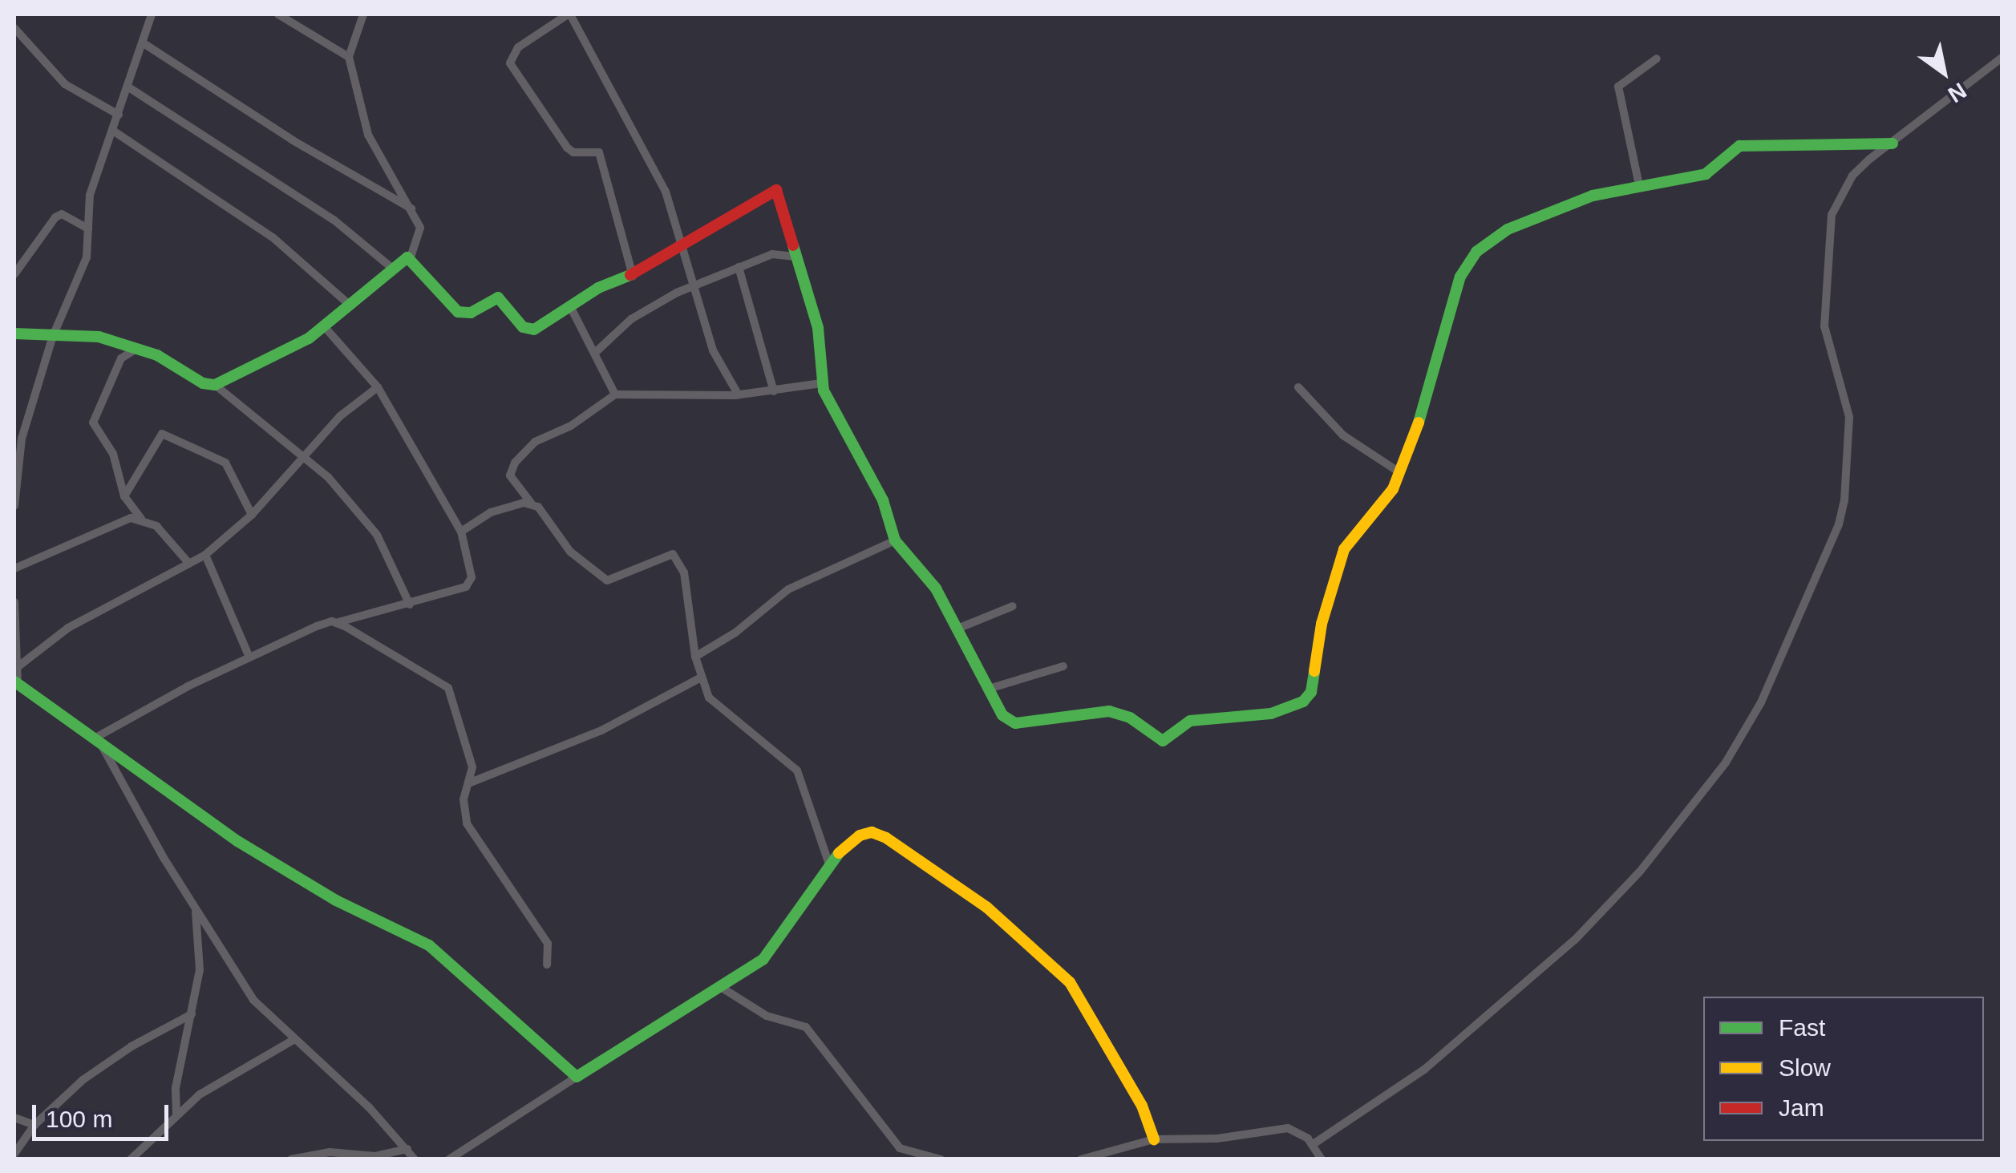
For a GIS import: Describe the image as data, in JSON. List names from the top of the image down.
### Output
{
  "legend": ["Fast", "Slow", "Jam"],
  "scale_bar": "100 m",
  "north": "bottom right"
}
